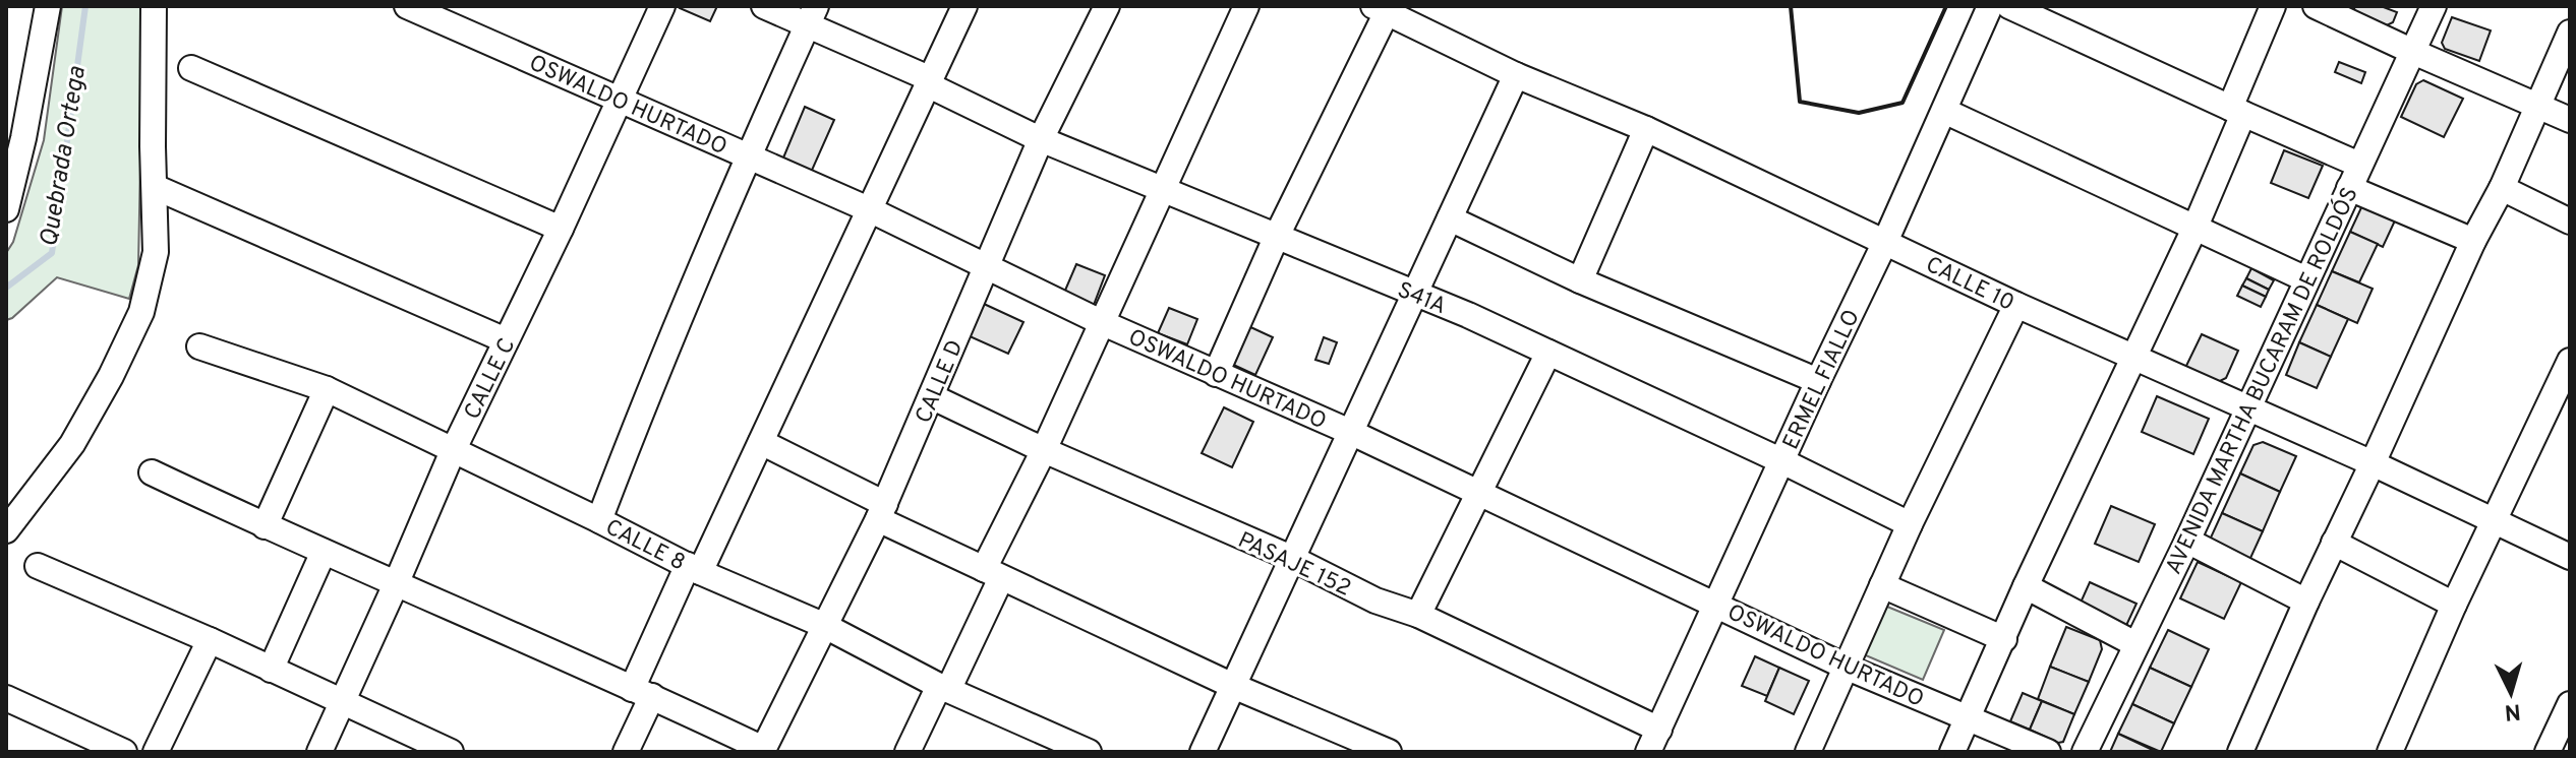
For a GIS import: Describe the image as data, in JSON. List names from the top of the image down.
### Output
{
  "streets": {
    "street": [
      "OSWALDO HURTADO",
      "CALLE 10",
      "S41A",
      "CALLE C",
      "ERMEL FIALLO",
      "AVENIDA MARTHA BUCARAM DE ROLDÓS",
      "CALLE D",
      "CALLE 8",
      "PASAJE 152"
    ]
  },
  "crossings": [
    ["OSWALDO HURTADO", "CALLE C"],
    ["OSWALDO HURTADO", "ERMEL FIALLO"],
    ["OSWALDO HURTADO", "CALLE D"],
    ["CALLE 10", "ERMEL FIALLO"],
    ["CALLE 10", "AVENIDA MARTHA BUCARAM DE ROLDÓS"],
    ["S41A", "ERMEL FIALLO"],
    ["S41A", "CALLE D"],
    ["CALLE C", "CALLE 8"],
    ["ERMEL FIALLO", "PASAJE 152"],
    ["CALLE D", "CALLE 8"],
    ["CALLE D", "PASAJE 152"]
  ],
  "water": ["Quebrada Ortega"],
  "north": "bottom"
}
